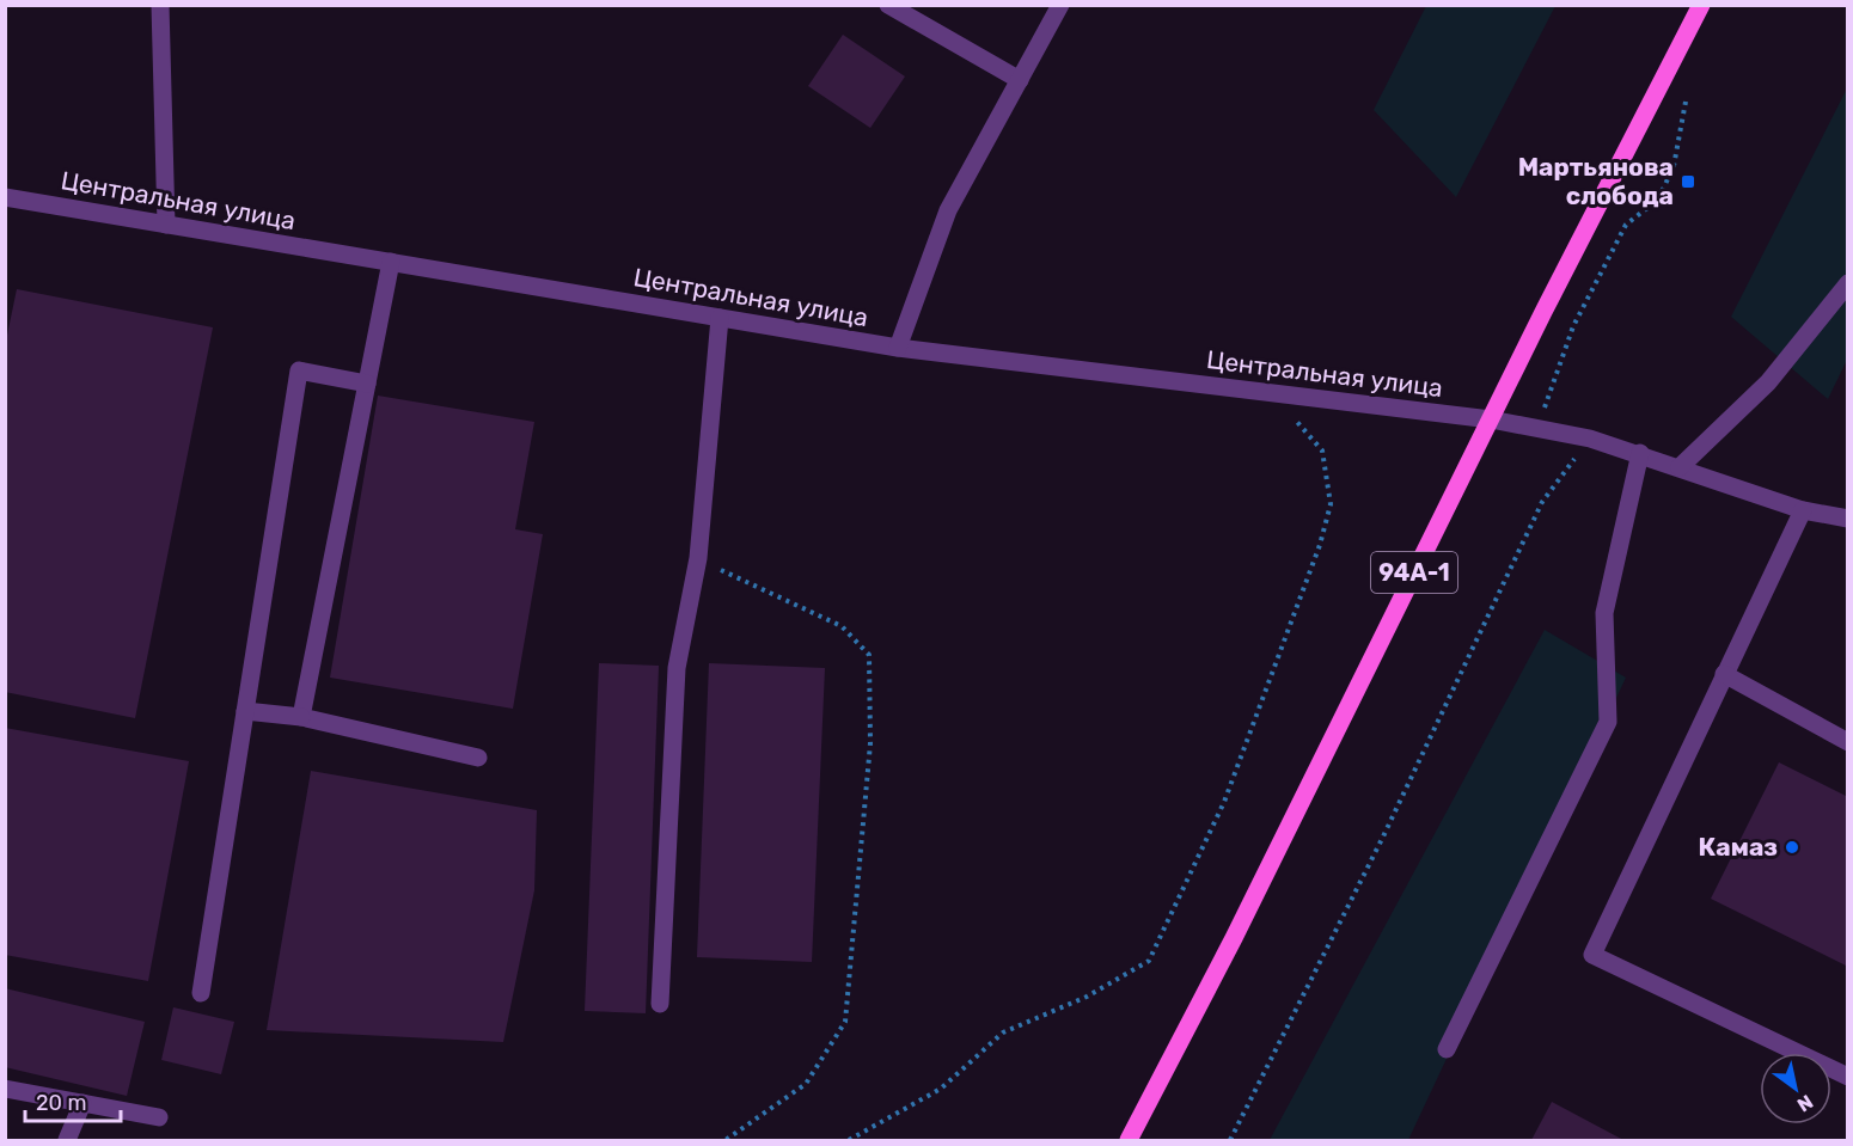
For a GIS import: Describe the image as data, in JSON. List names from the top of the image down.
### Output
{
  "streets": {
    "main road": ["94А-1"],
    "street": ["Центральная улица"]
  },
  "crossings": [
    ["Центральная улица", "94А-1"]
  ],
  "places": {
    "transit": ["Мартьянова слобода"],
    "other": ["Камаз"]
  },
  "scale_bar": "20 m",
  "north": "bottom right"
}
